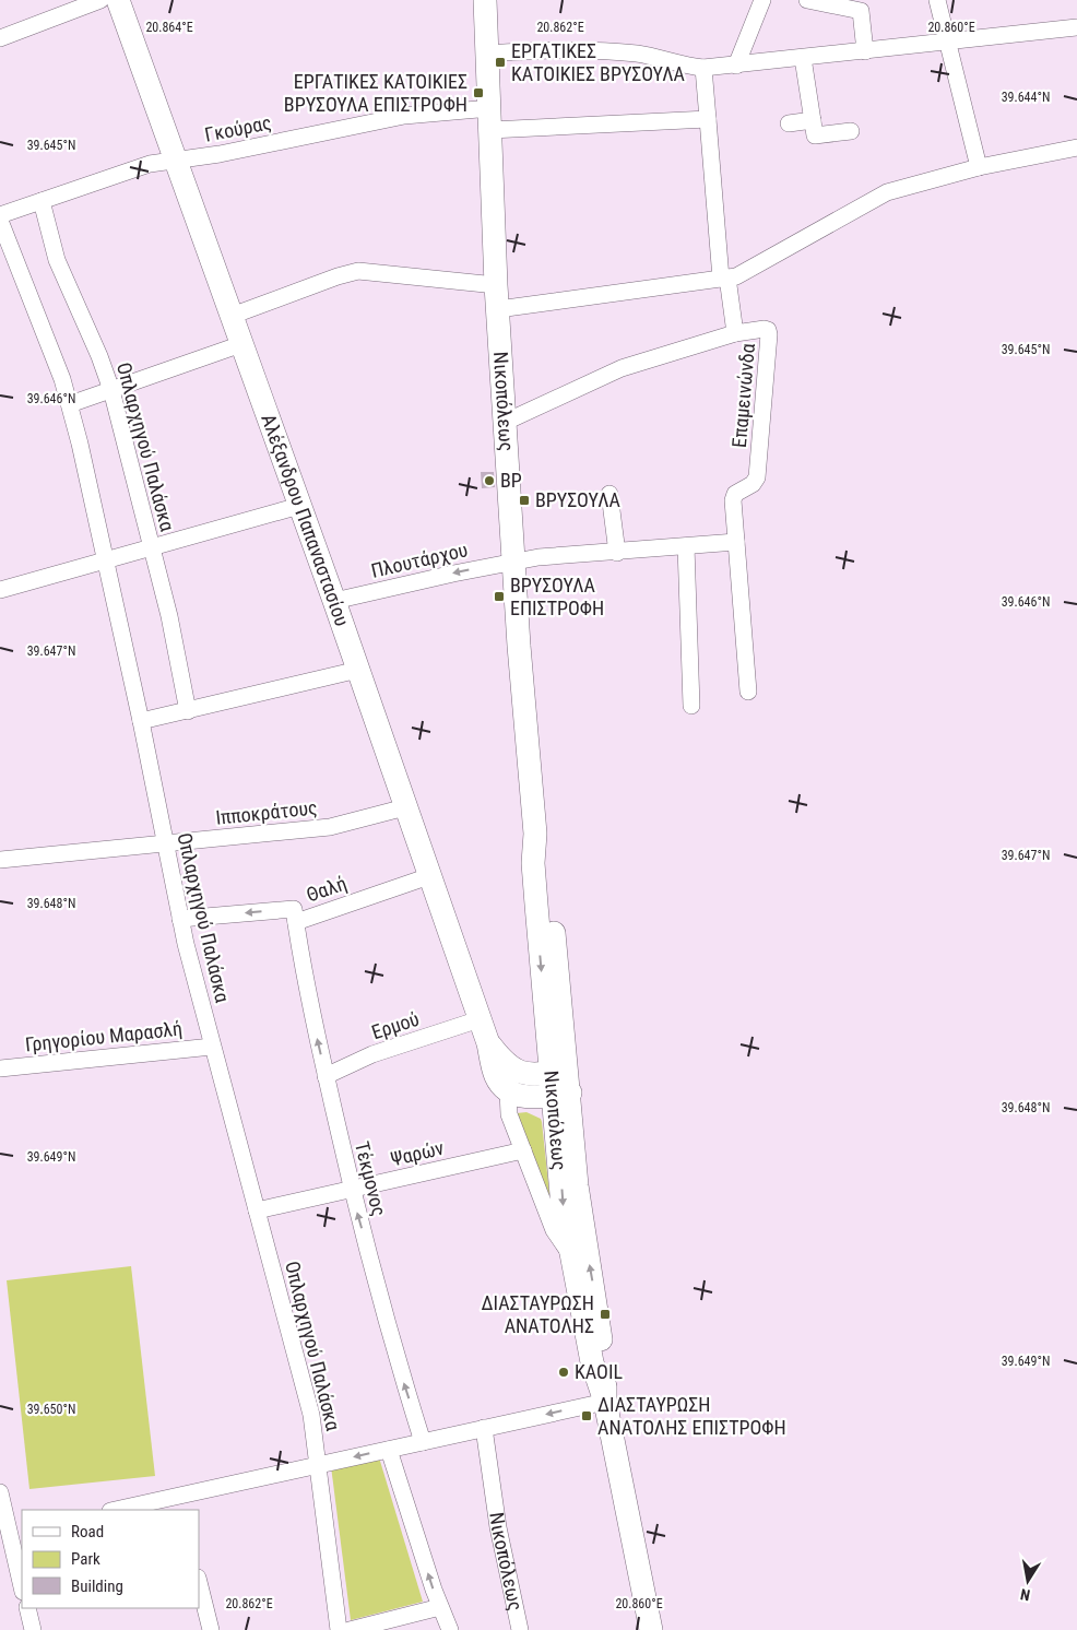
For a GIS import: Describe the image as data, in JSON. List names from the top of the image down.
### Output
{
  "streets": {
    "main road": ["Νικοπόλεως", "Αλέξανδρου Παπαναστασίου"],
    "street": [
      "Γκούρας",
      "Επαμεινώνδα",
      "Οπλαρχηγού Παλάσκα",
      "Πλουτάρχου",
      "Ιπποκράτους",
      "Θαλή",
      "Ερμού",
      "Γρηγορίου Μαρασλή",
      "Ψαρών",
      "Τέκμονος"
    ]
  },
  "crossings": [
    ["Γκούρας", "Επαμεινώνδα"],
    ["Γκούρας", "Νικοπόλεως"],
    ["Γκούρας", "Οπλαρχηγού Παλάσκα"],
    ["Γκούρας", "Αλέξανδρου Παπαναστασίου"],
    ["Επαμεινώνδα", "Πλουτάρχου"],
    ["Νικοπόλεως", "Αλέξανδρου Παπαναστασίου"],
    ["Νικοπόλεως", "Πλουτάρχου"],
    ["Οπλαρχηγού Παλάσκα", "Ιπποκράτους"],
    ["Οπλαρχηγού Παλάσκα", "Θαλή"],
    ["Οπλαρχηγού Παλάσκα", "Γρηγορίου Μαρασλή"],
    ["Οπλαρχηγού Παλάσκα", "Ψαρών"],
    ["Αλέξανδρου Παπαναστασίου", "Πλουτάρχου"],
    ["Αλέξανδρου Παπαναστασίου", "Ιπποκράτους"],
    ["Αλέξανδρου Παπαναστασίου", "Θαλή"],
    ["Αλέξανδρου Παπαναστασίου", "Ερμού"],
    ["Θαλή", "Τέκμονος"],
    ["Ερμού", "Τέκμονος"],
    ["Ψαρών", "Τέκμονος"]
  ],
  "one_way": ["Πλουτάρχου", "Τέκμονος"],
  "places": {
    "transit": [
      "ΕΡΓΑΤΙΚΕΣ ΚΑΤΟΙΚΙΕΣ ΒΡΥΣΟΥΛΑ",
      "ΕΡΓΑΤΙΚΕΣ ΚΑΤΟΙΚΙΕΣ ΒΡΥΣΟΥΛΑ ΕΠΙΣΤΡΟΦΗ",
      "ΒΡΥΣΟΥΛΑ",
      "ΒΡΥΣΟΥΛΑ ΕΠΙΣΤΡΟΦΗ",
      "ΔΙΑΣΤΑΥΡΩΣΗ ΑΝΑΤΟΛΗΣ",
      "ΔΙΑΣΤΑΥΡΩΣΗ ΑΝΑΤΟΛΗΣ ΕΠΙΣΤΡΟΦΗ"
    ],
    "other": ["BP", "KAOIL"]
  },
  "legend": ["Road", "Park", "Building"],
  "north": "bottom",
  "coordinates": [
    "20.864°E",
    "20.862°E",
    "20.860°E",
    "39.644°N",
    "39.645°N",
    "39.646°N",
    "39.647°N",
    "39.648°N",
    "39.649°N",
    "39.650°N"
  ]
}
